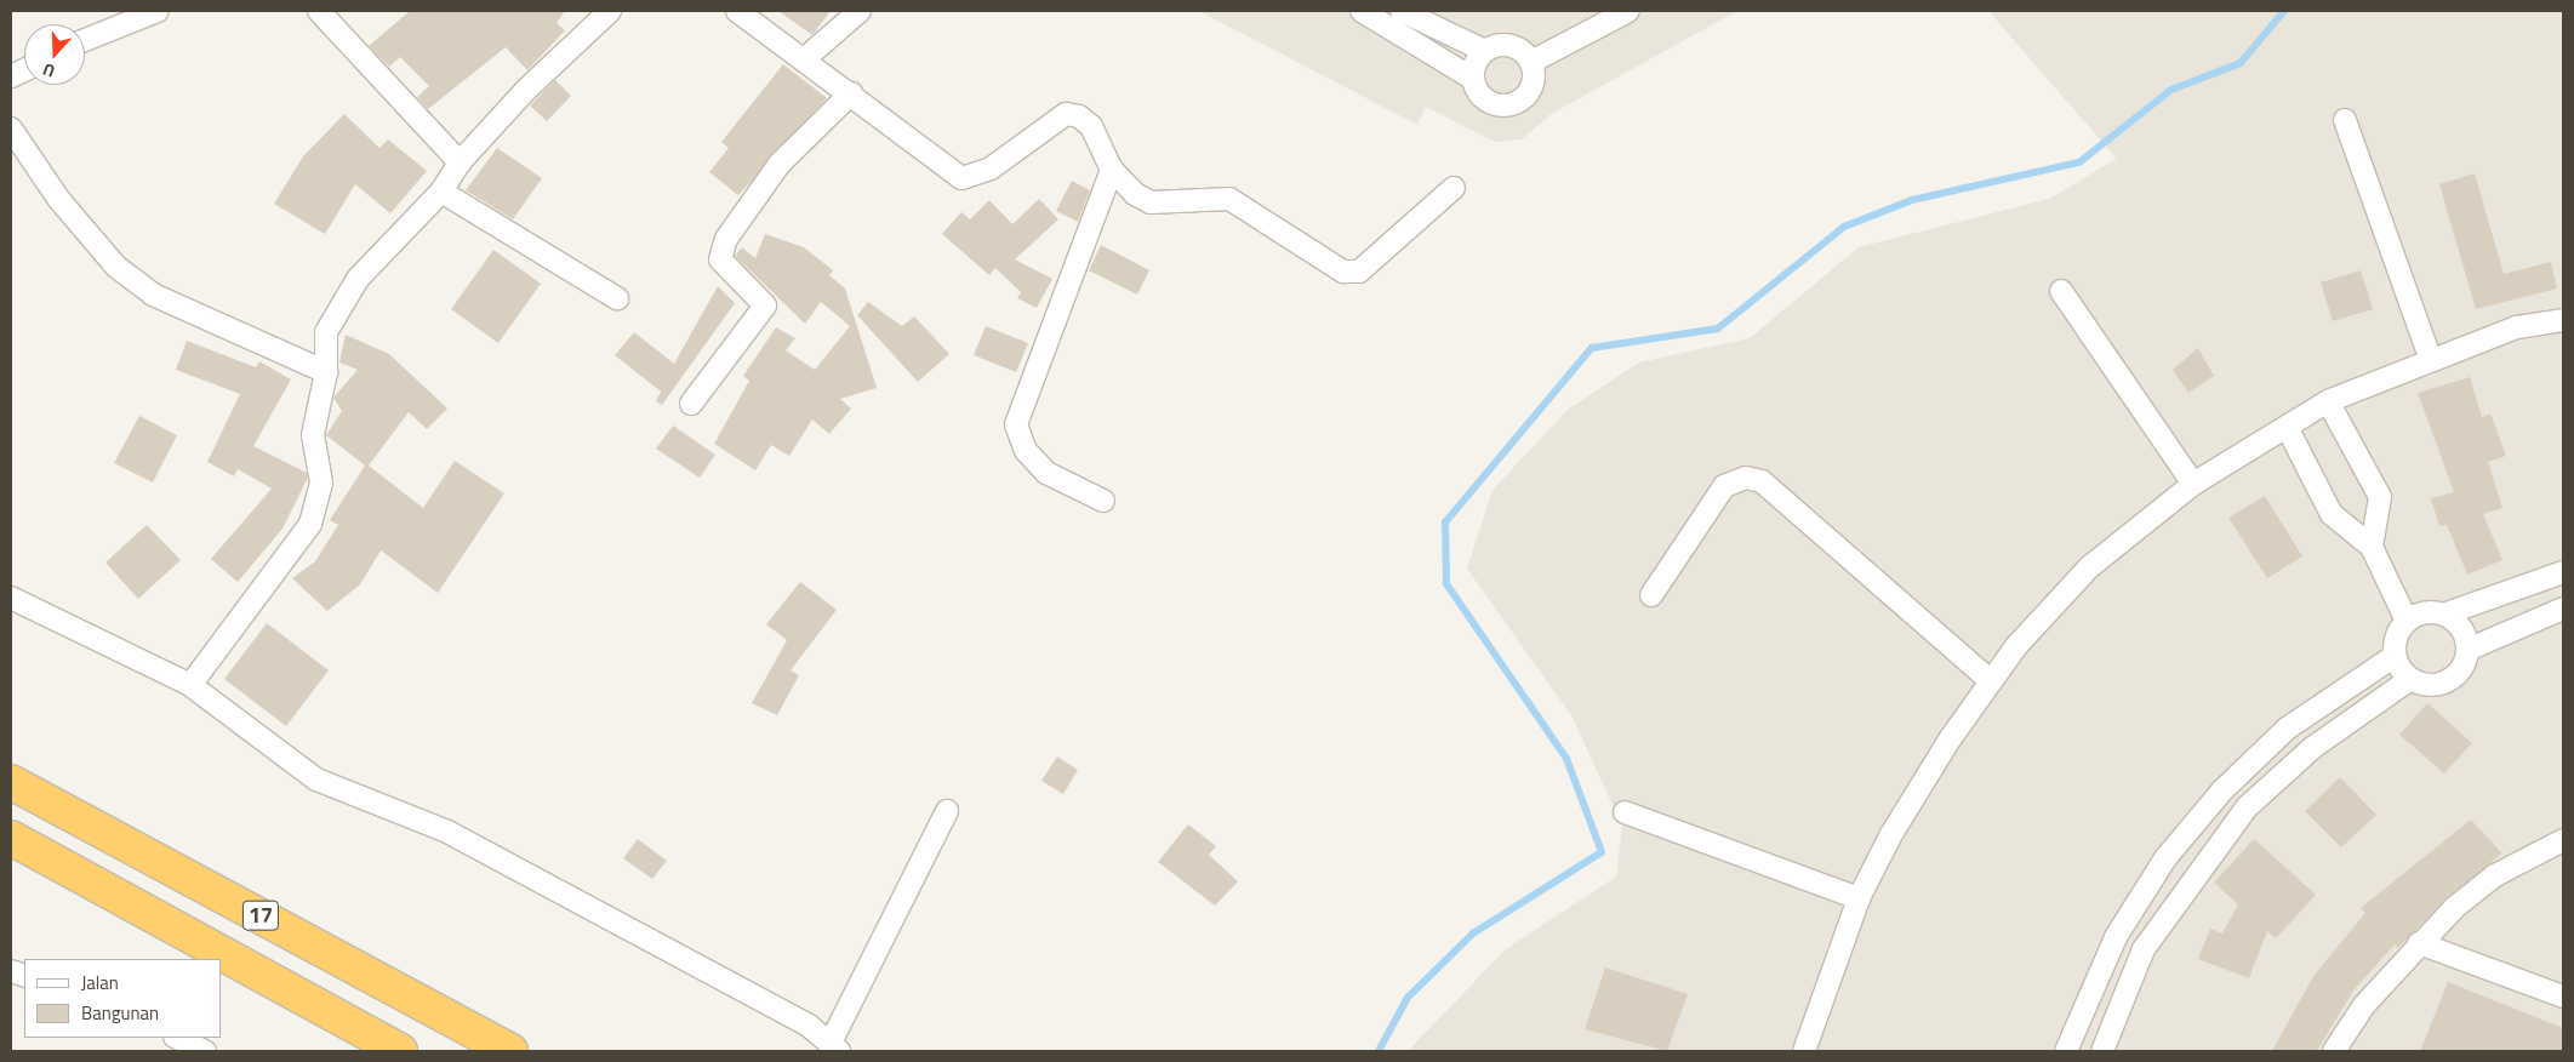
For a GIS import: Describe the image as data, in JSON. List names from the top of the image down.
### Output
{
  "streets": {
    "highway": ["17"]
  },
  "legend": ["Jalan", "Bangunan"],
  "north": "bottom"
}
